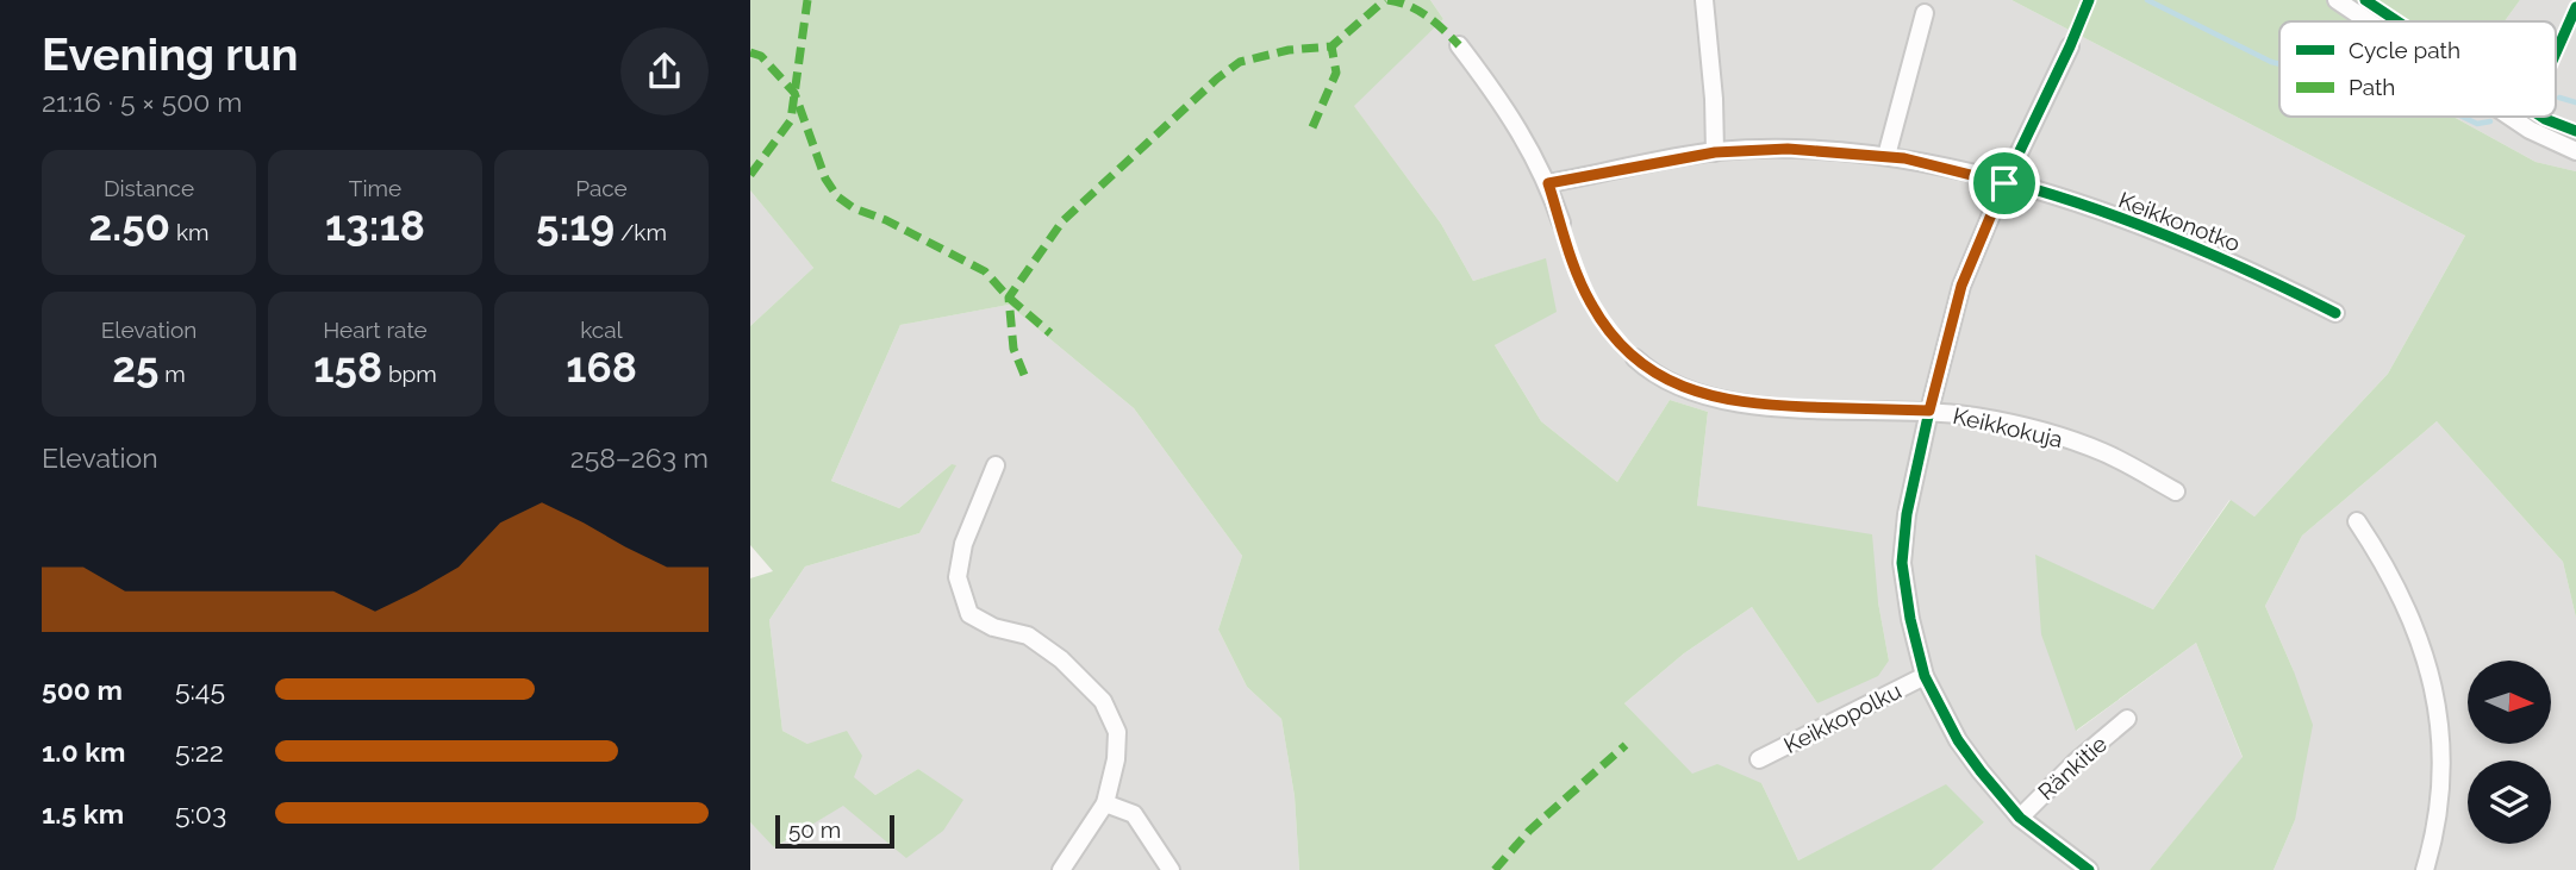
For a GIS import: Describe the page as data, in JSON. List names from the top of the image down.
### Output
{
  "streets": {
    "street": [
      "Keikkonotko",
      "Keikkokuja",
      "Keikkopolku",
      "Ränkitie"
    ]
  },
  "legend": ["Cycle path", "Path"],
  "scale_bar": "50 m",
  "north": "right",
  "page": {
    "heading": ["Evening run", "21:16 · 5 × 500 m"],
    "stats": [
      ["Distance", "2.50 km"],
      ["Time", "13:18"],
      ["Pace", "5:19 /km"],
      ["Elevation", "25 m"],
      ["Heart rate", "158 bpm"],
      ["kcal", "168"]
    ],
    "chart": ["Elevation", "258–263 m"],
    "list": [
      {
        "name": "500 m",
        "note": "5:45"
      },
      {
        "name": "1.0 km",
        "note": "5:22"
      },
      {
        "name": "1.5 km",
        "note": "5:03"
      }
    ],
    "scale": "50 m"
  }
}
